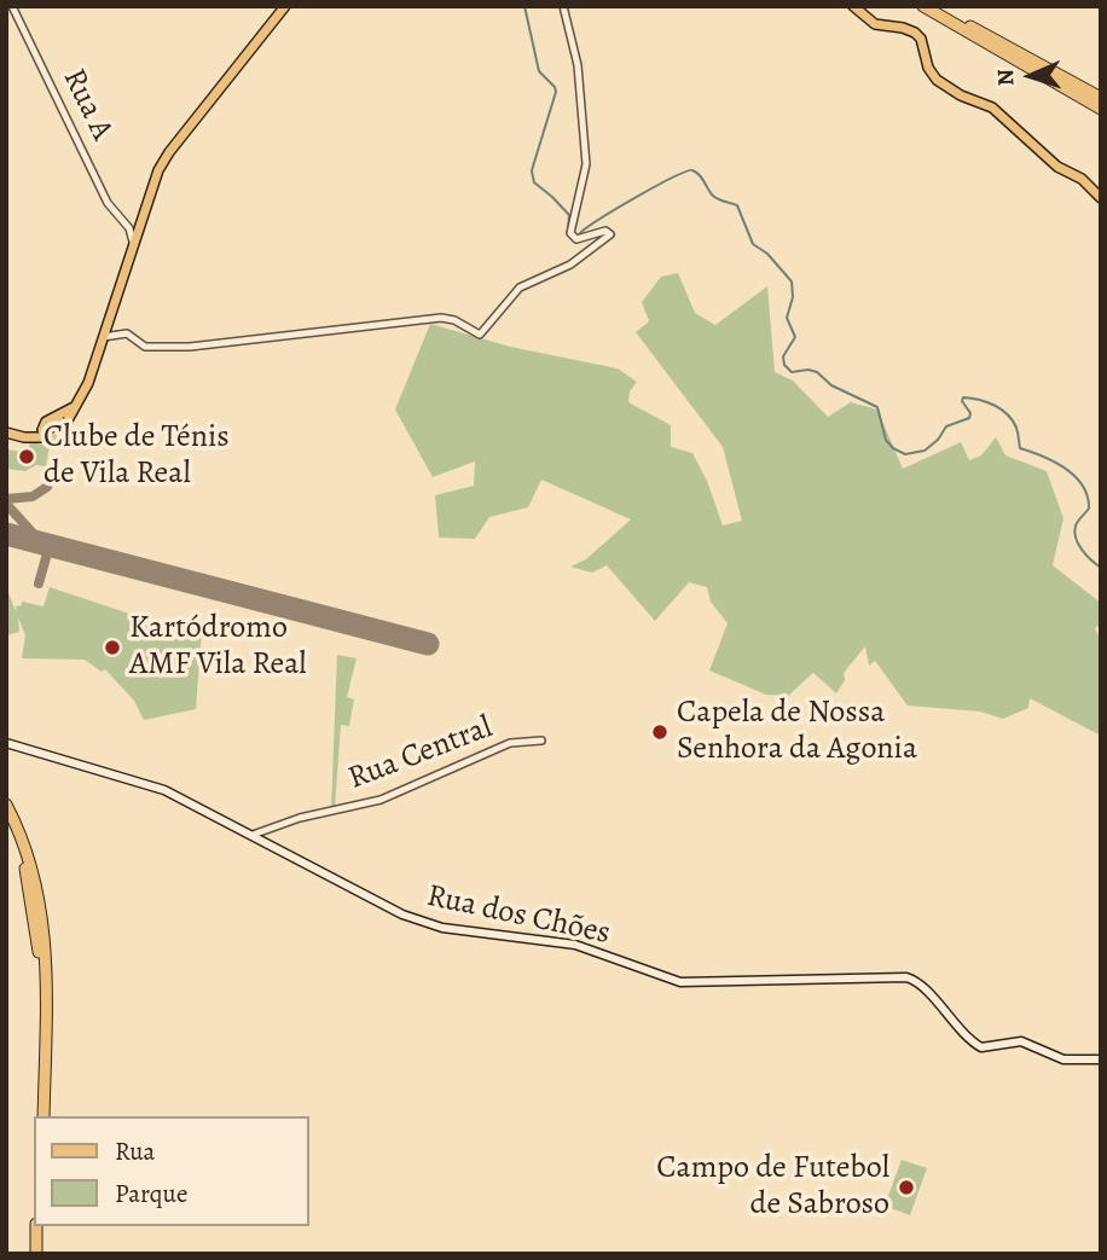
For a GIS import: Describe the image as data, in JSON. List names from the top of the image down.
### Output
{
  "streets": {
    "main road": ["Rua dos Chões"],
    "street": ["Rua A", "Rua Central"]
  },
  "crossings": [
    ["Rua Central", "Rua dos Chões"]
  ],
  "places": [
    "Clube de Ténis de Vila Real",
    "Kartódromo AMF Vila Real",
    "Capela de Nossa Senhora da Agonia",
    "Campo de Futebol de Sabroso"
  ],
  "legend": ["Rua", "Parque"],
  "north": "left"
}
